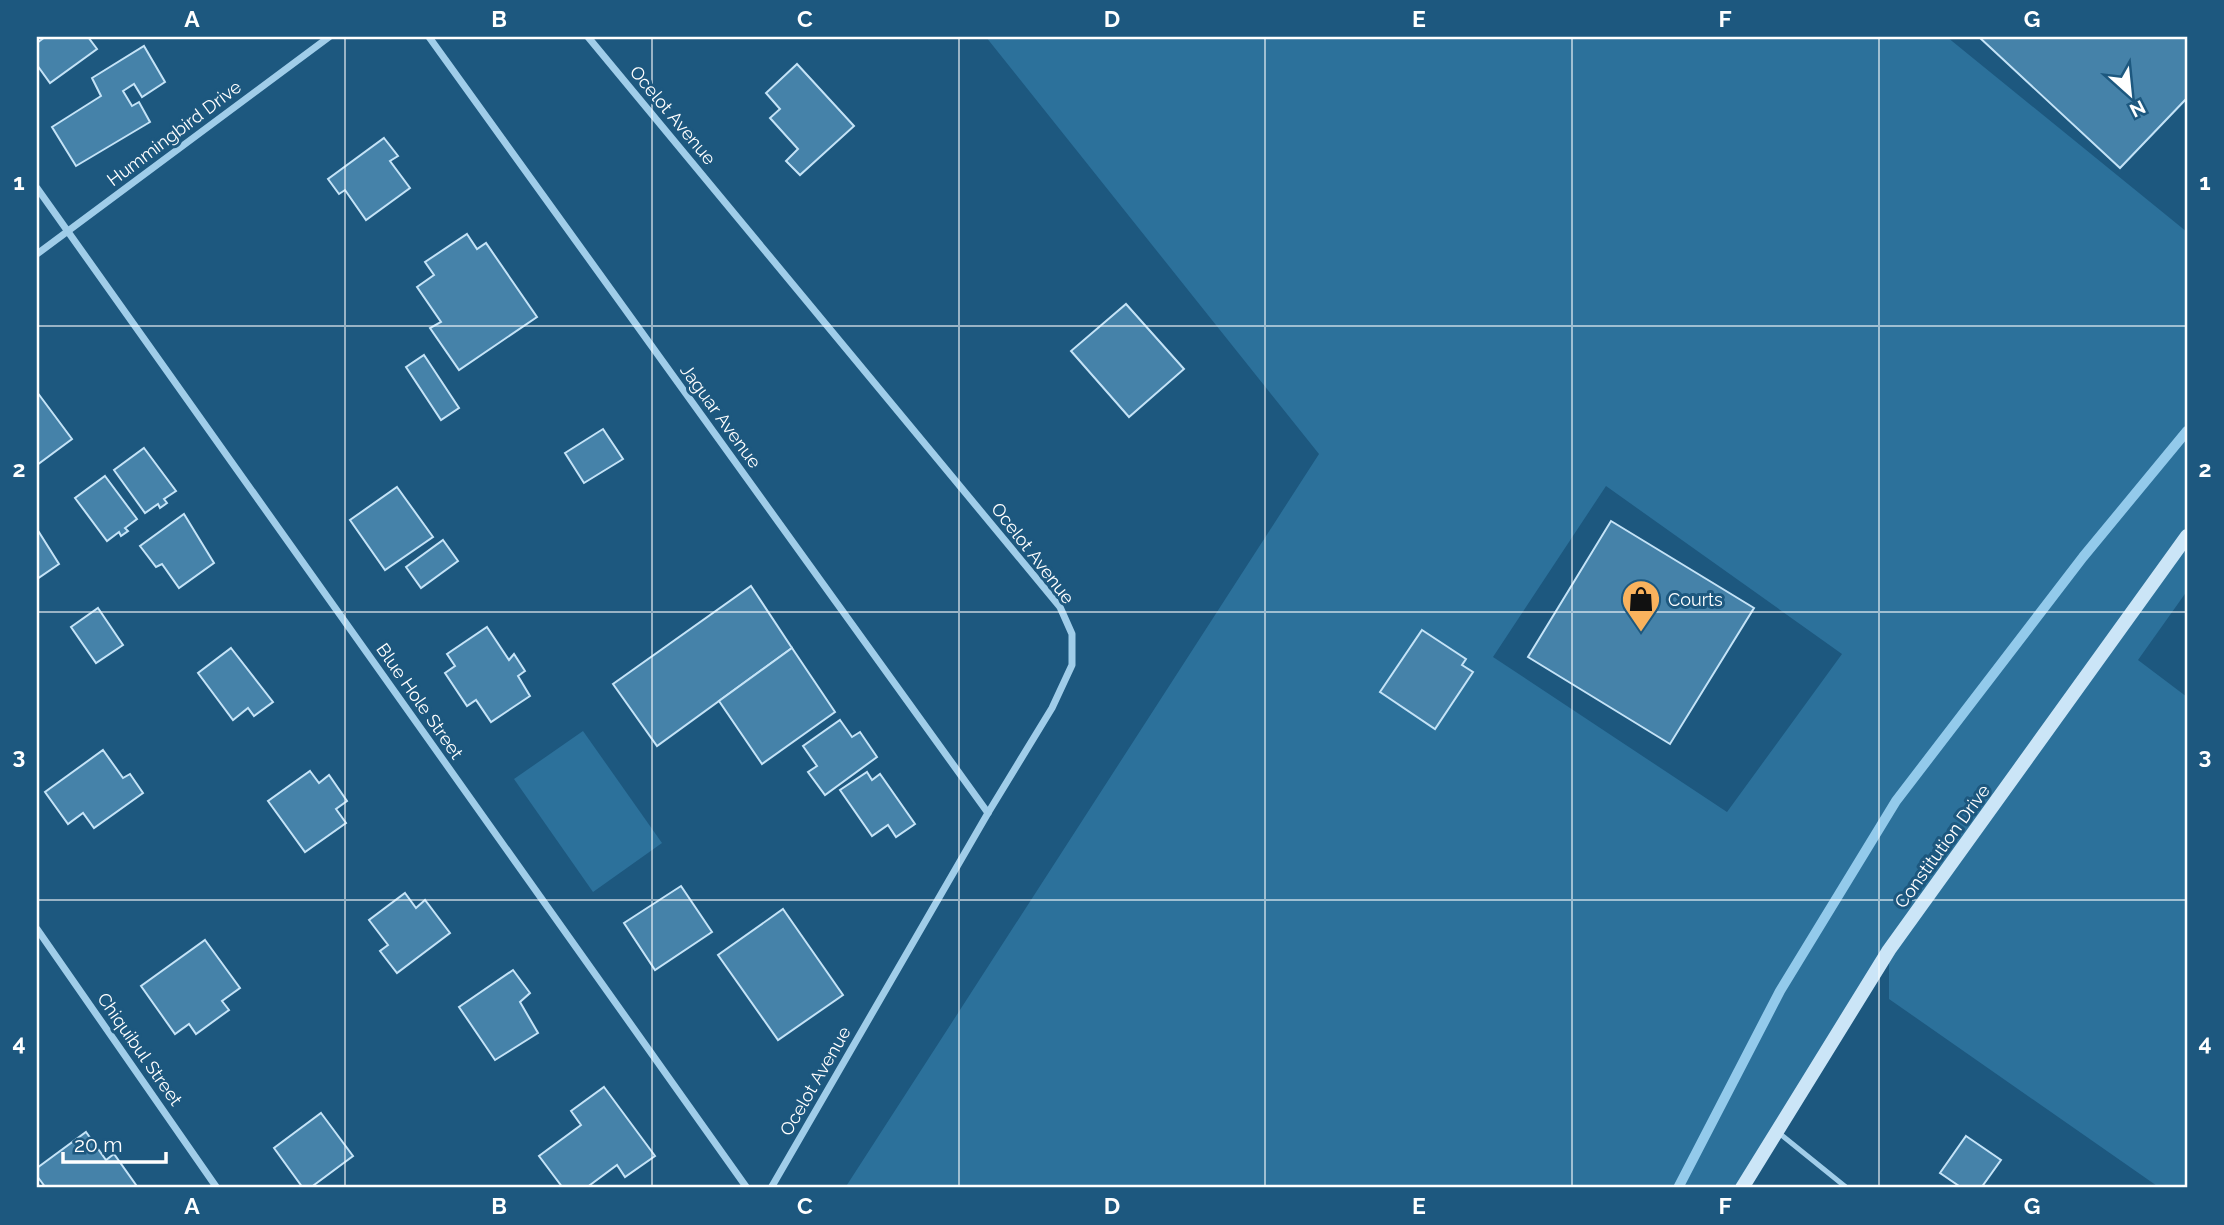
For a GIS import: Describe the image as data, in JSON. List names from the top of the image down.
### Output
{
  "streets": {
    "main road": ["Constitution Drive"],
    "street": [
      "Ocelot Avenue",
      "Hummingbird Drive",
      "Jaguar Avenue",
      "Blue Hole Street",
      "Chiquibul Street"
    ]
  },
  "crossings": [
    ["Ocelot Avenue", "Jaguar Avenue"],
    ["Hummingbird Drive", "Blue Hole Street"]
  ],
  "places": {
    "shop": ["Courts"]
  },
  "scale_bar": "20 m",
  "north": "bottom right",
  "grid": {
    "columns": [
      "A",
      "B",
      "C",
      "D",
      "E",
      "F",
      "G"
    ],
    "rows": [
      "1",
      "2",
      "3",
      "4"
    ]
  }
}
